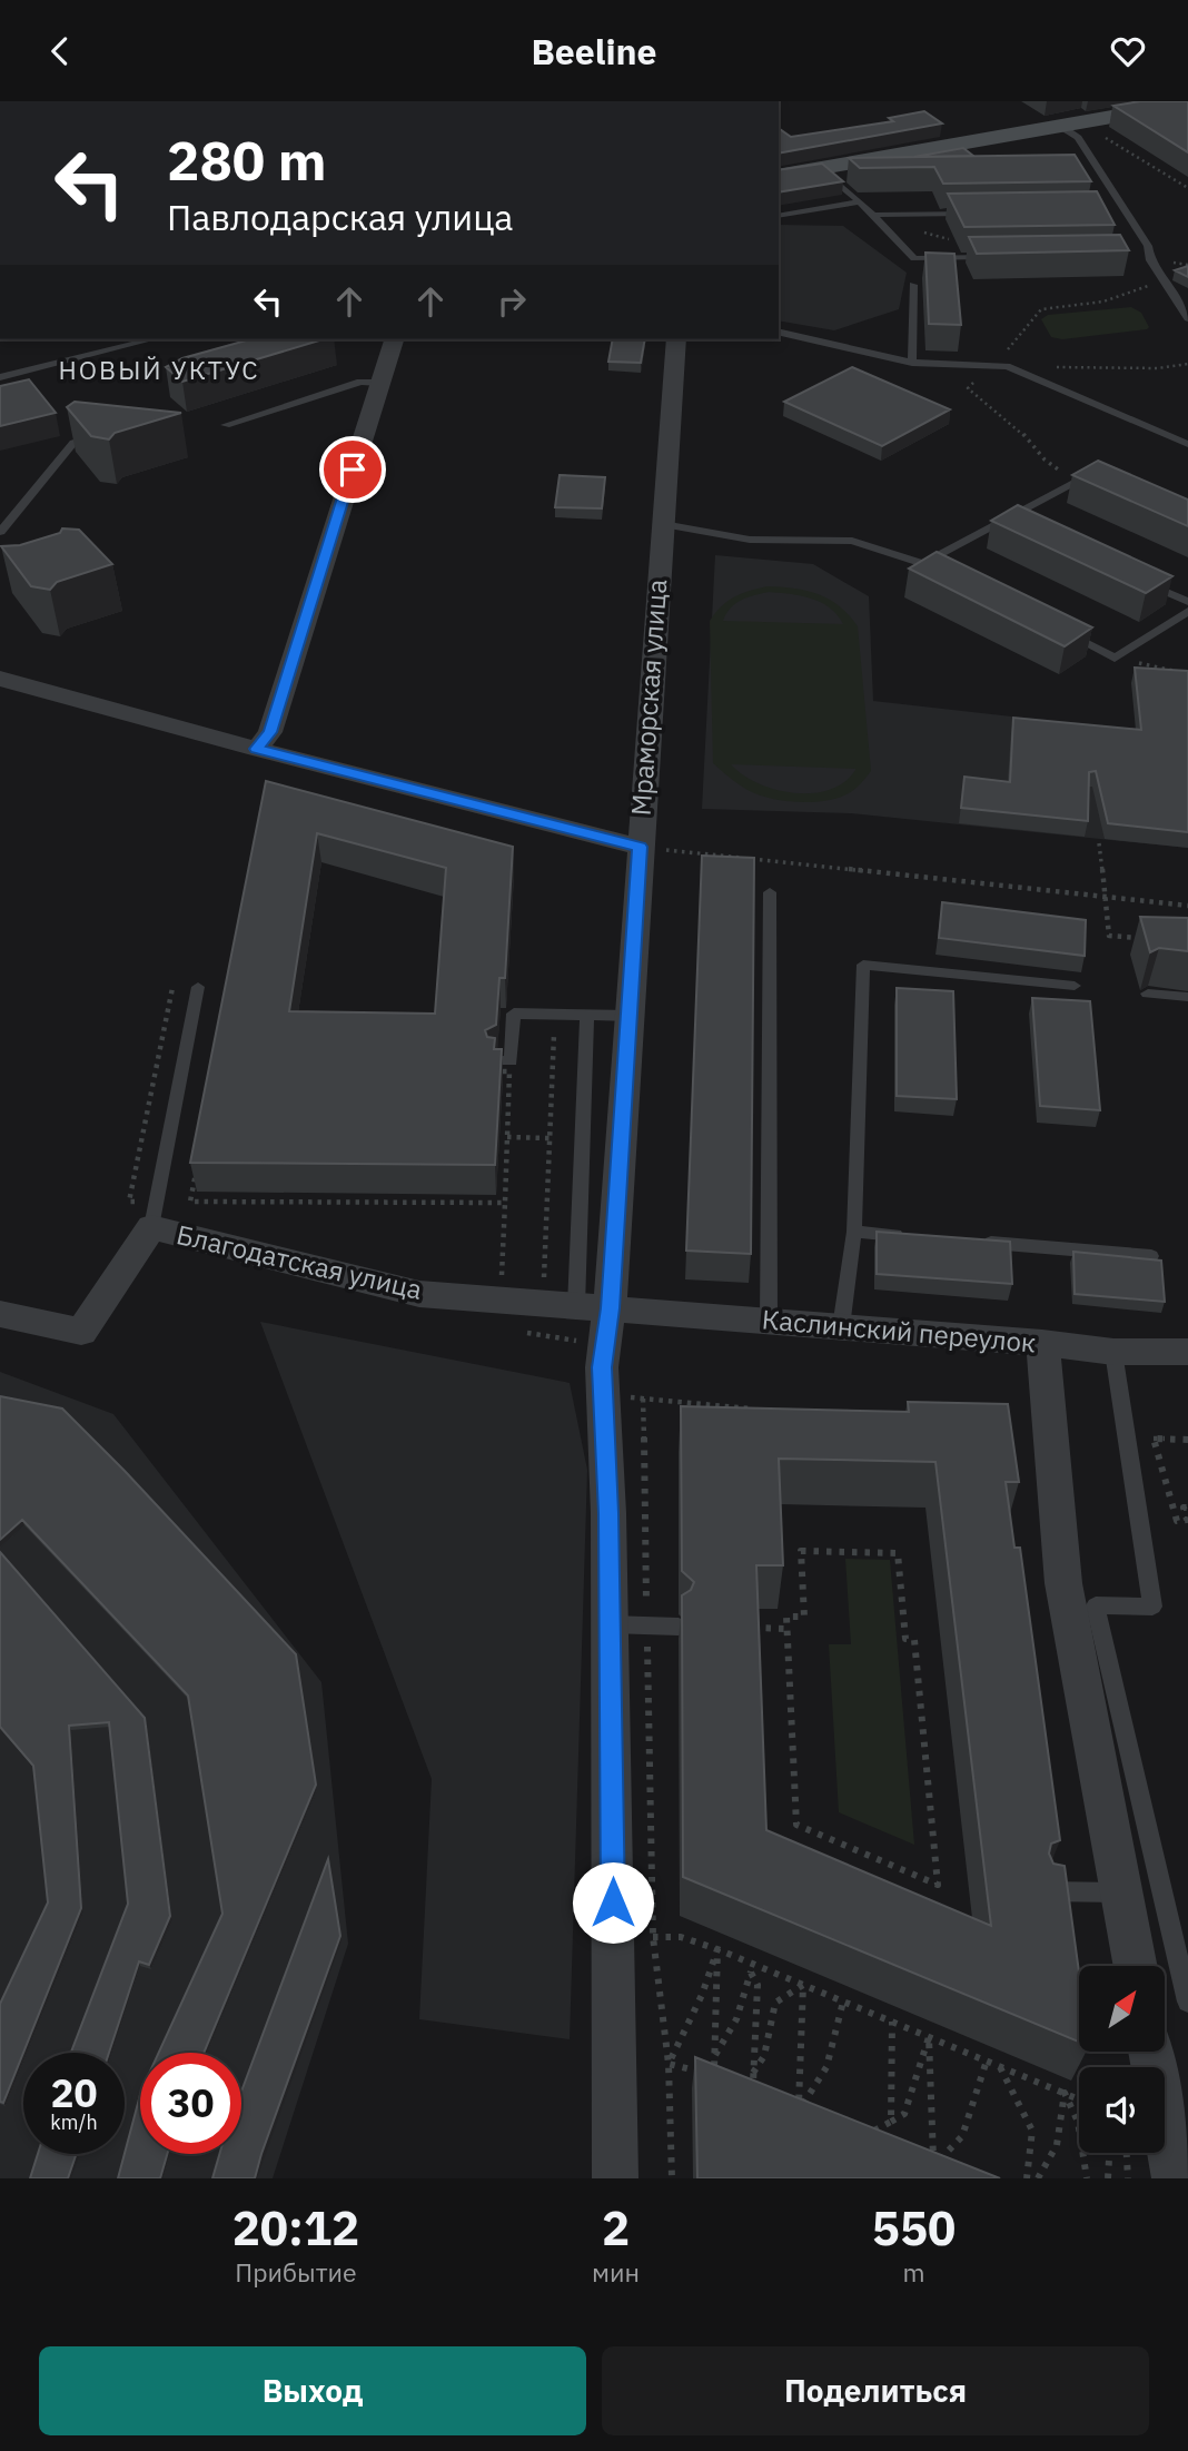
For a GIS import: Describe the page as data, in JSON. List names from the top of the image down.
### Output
{
  "streets": {
    "street": ["Мраморская улица", "Благодатская улица", "Каслинский переулок"]
  },
  "crossings": [
    ["Мраморская улица", "Благодатская улица"],
    ["Мраморская улица", "Каслинский переулок"],
    ["Благодатская улица", "Каслинский переулок"]
  ],
  "districts": ["НОВЫЙ УКТУС"],
  "north": "top right",
  "page": {
    "header": "Beeline",
    "turn": ["280 m", "Павлодарская улица"],
    "speed": "20 km/h",
    "limit": "30",
    "eta": [
      "20:12",
      "Прибытие",
      "2",
      "мин",
      "550",
      "m"
    ],
    "buttons": ["Выход", "Поделиться"]
  }
}
